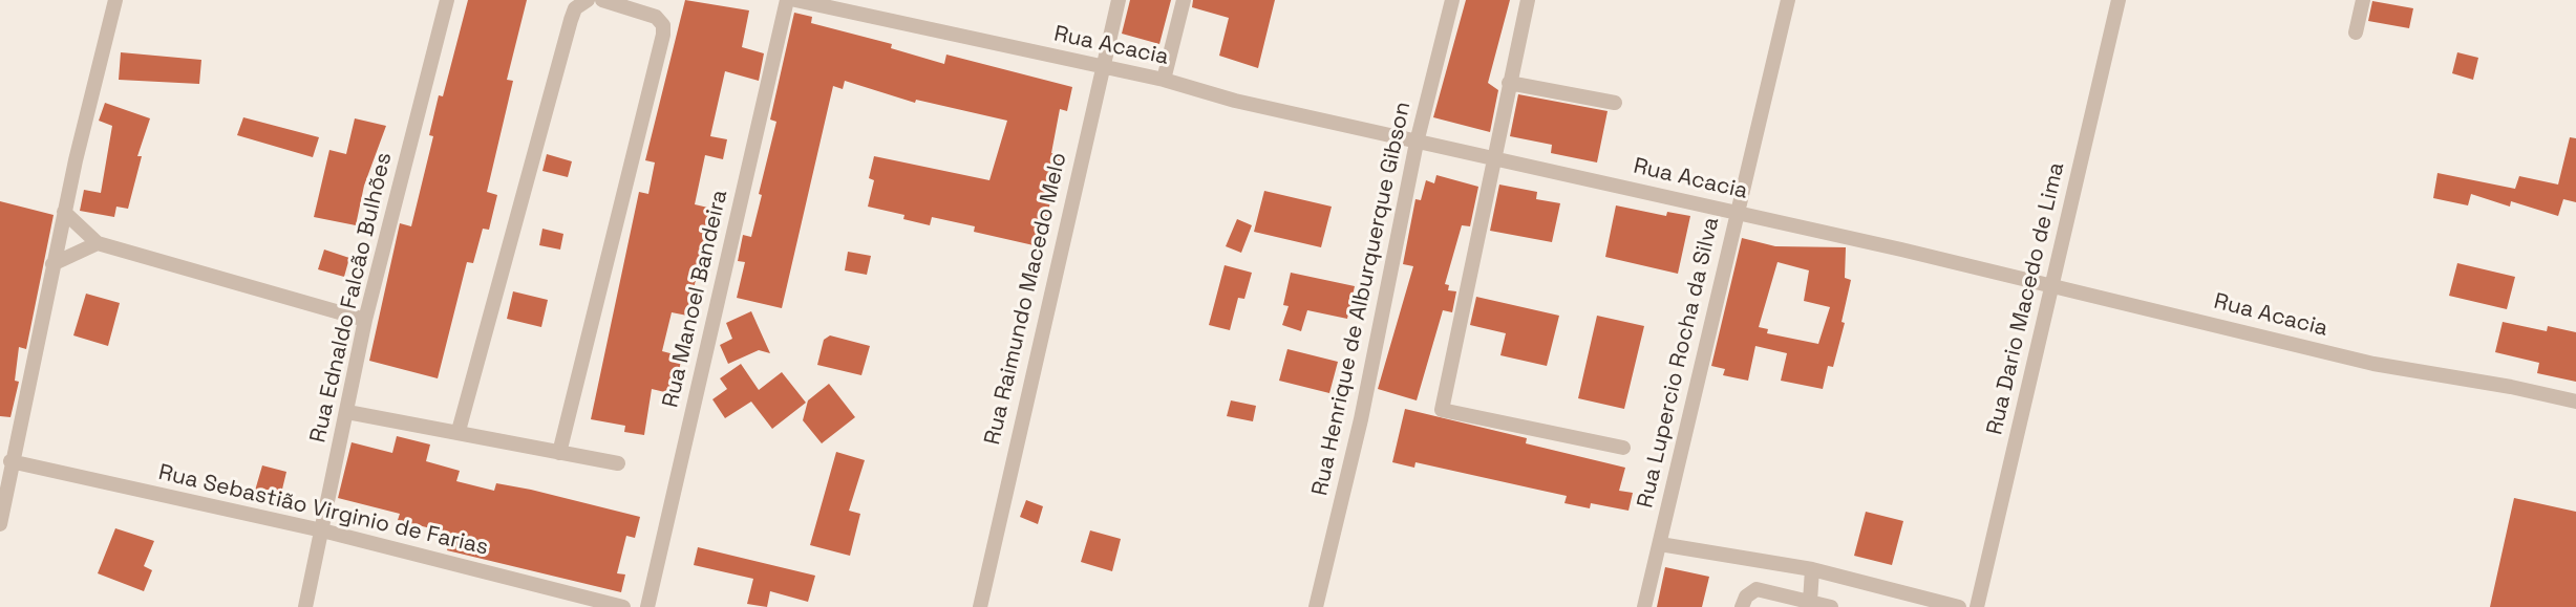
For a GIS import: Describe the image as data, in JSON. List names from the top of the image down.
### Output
{
  "streets": {
    "street": [
      "Rua Acacia",
      "Rua Ednaldo Falcão Bulhões",
      "Rua Manoel Bandeira",
      "Rua Raimundo Macedo Melo",
      "Rua Henrique de Alburquerque Gibson",
      "Rua Dario Macedo de Lima",
      "Rua Lupercio Rocha da Silva",
      "Rua Sebastião Virginio de Farias"
    ]
  },
  "crossings": [
    ["Rua Acacia", "Rua Raimundo Macedo Melo"],
    ["Rua Acacia", "Rua Henrique de Alburquerque Gibson"],
    ["Rua Acacia", "Rua Dario Macedo de Lima"],
    ["Rua Acacia", "Rua Lupercio Rocha da Silva"],
    ["Rua Ednaldo Falcão Bulhões", "Rua Sebastião Virginio de Farias"]
  ]
}
